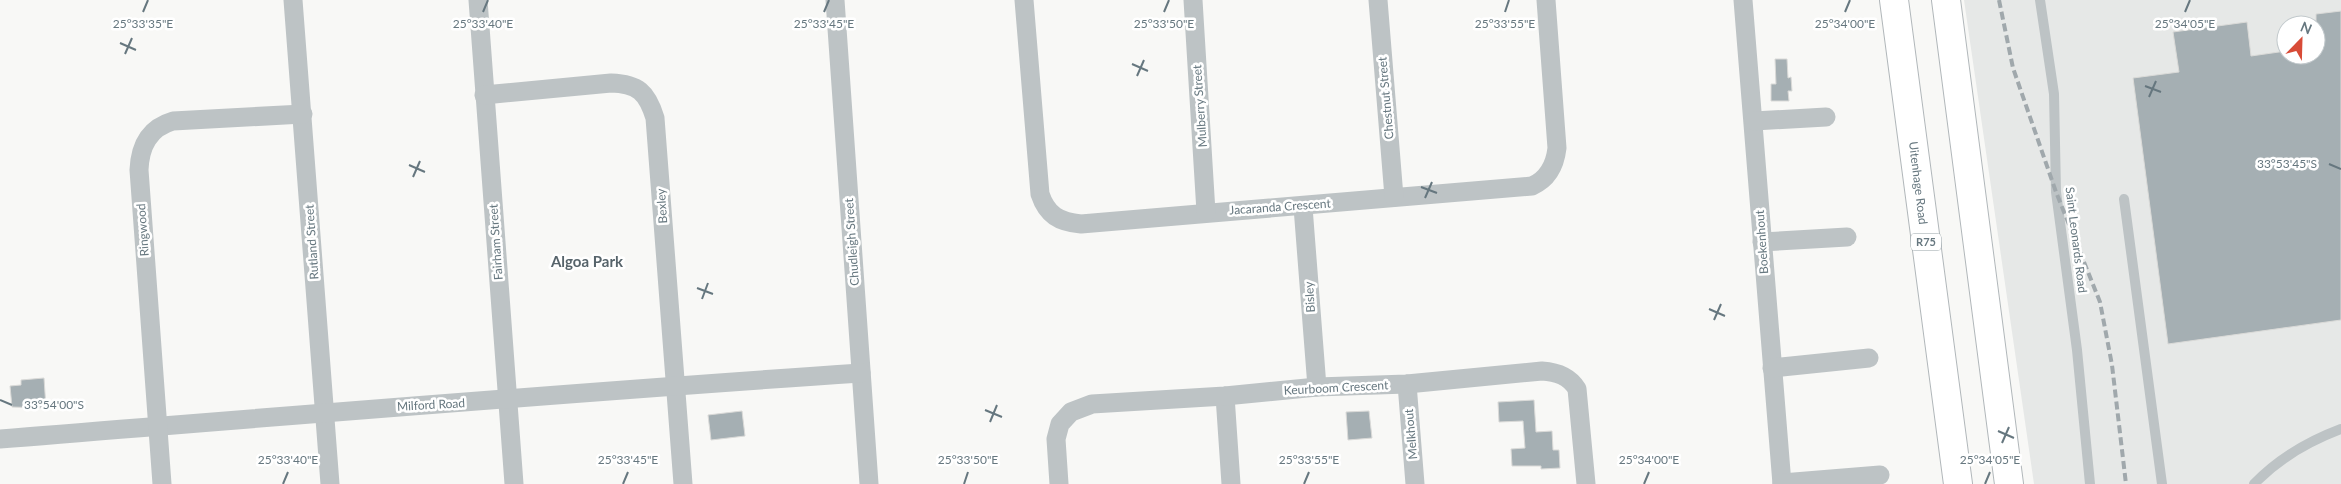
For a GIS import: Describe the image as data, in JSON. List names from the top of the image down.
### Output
{
  "streets": {
    "main road": ["Uitenhage Road", "R75"],
    "street": [
      "Chestnut Street",
      "Mulberry Street",
      "Bexley",
      "Jacaranda Crescent",
      "Ringwood",
      "Rutland Street",
      "Fairham Street",
      "Chudleigh Street",
      "Boekenhout",
      "Bisley",
      "Keurboom Crescent",
      "Milford Road",
      "Melkhout"
    ],
    "lane": ["Saint Leonards Road"]
  },
  "crossings": [
    ["Chestnut Street", "Jacaranda Crescent"],
    ["Mulberry Street", "Jacaranda Crescent"],
    ["Bexley", "Fairham Street"],
    ["Bexley", "Milford Road"],
    ["Jacaranda Crescent", "Bisley"],
    ["Ringwood", "Rutland Street"],
    ["Ringwood", "Milford Road"],
    ["Rutland Street", "Milford Road"],
    ["Fairham Street", "Milford Road"],
    ["Chudleigh Street", "Milford Road"],
    ["Bisley", "Keurboom Crescent"],
    ["Keurboom Crescent", "Melkhout"]
  ],
  "districts": ["Algoa Park"],
  "north": "top right",
  "coordinates": [
    "25°33'35\"E",
    "25°33'40\"E",
    "25°33'45\"E",
    "25°33'50\"E",
    "25°33'55\"E",
    "25°34'00\"E",
    "25°34'05\"E",
    "33°53'45\"S",
    "33°54'00\"S"
  ]
}
